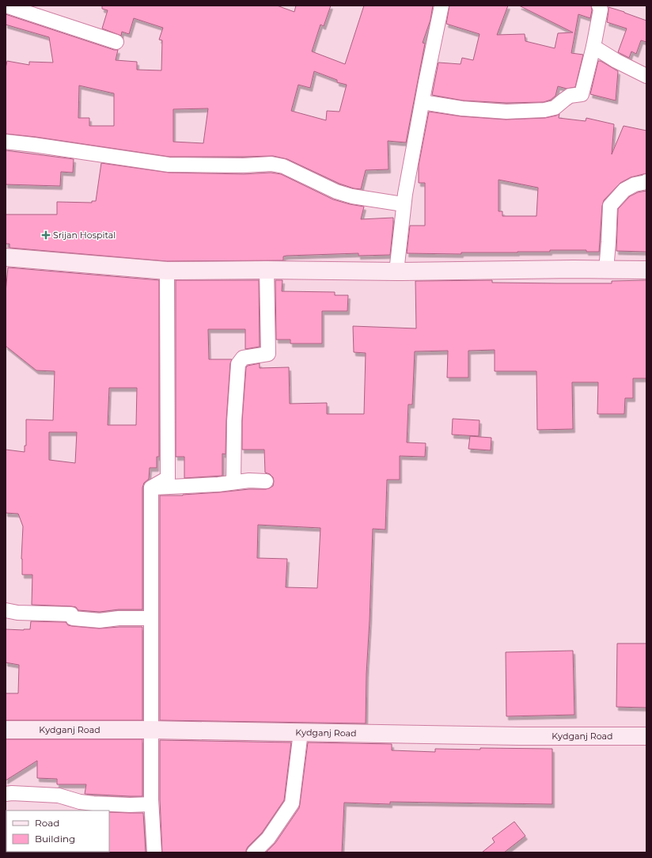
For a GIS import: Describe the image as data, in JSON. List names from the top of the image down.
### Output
{
  "streets": {
    "street": ["Kydganj Road"]
  },
  "places": {
    "health": ["Srijan Hospital"]
  },
  "legend": ["Road", "Building"]
}
